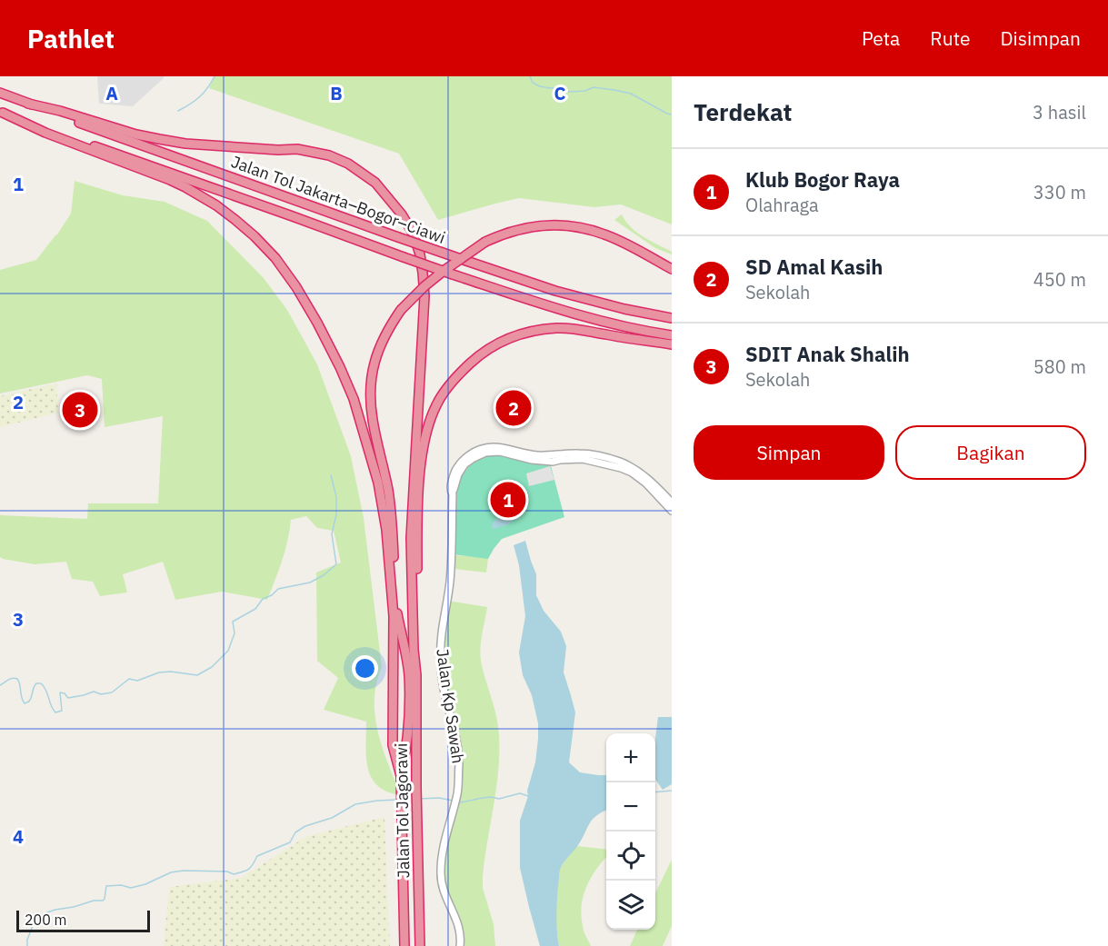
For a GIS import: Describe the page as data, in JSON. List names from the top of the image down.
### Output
{
  "streets": {
    "highway": ["Jalan Tol Jakarta–Bogor–Ciawi", "Jalan Tol Jagorawi"],
    "street": ["Jalan Kp Sawah"]
  },
  "scale_bar": "200 m",
  "page": {
    "header": "Pathlet",
    "nav": ["Peta", "Rute", "Disimpan"],
    "heading": ["Terdekat", "3 hasil"],
    "list": [
      {
        "mark": "1",
        "name": "Klub Bogor Raya",
        "note": "Olahraga",
        "value": "330 m"
      },
      {
        "mark": "2",
        "name": "SD Amal Kasih",
        "note": "Sekolah",
        "value": "450 m"
      },
      {
        "mark": "3",
        "name": "SDIT Anak Shalih",
        "note": "Sekolah",
        "value": "580 m"
      }
    ],
    "pins": ["2", "3", "1"],
    "buttons": ["Simpan", "Bagikan"],
    "map_buttons": ["+", "−"],
    "scale": "200 m"
  },
  "grid": {
    "columns": ["A", "B", "C"],
    "rows": [
      "1",
      "2",
      "3",
      "4"
    ]
  }
}
